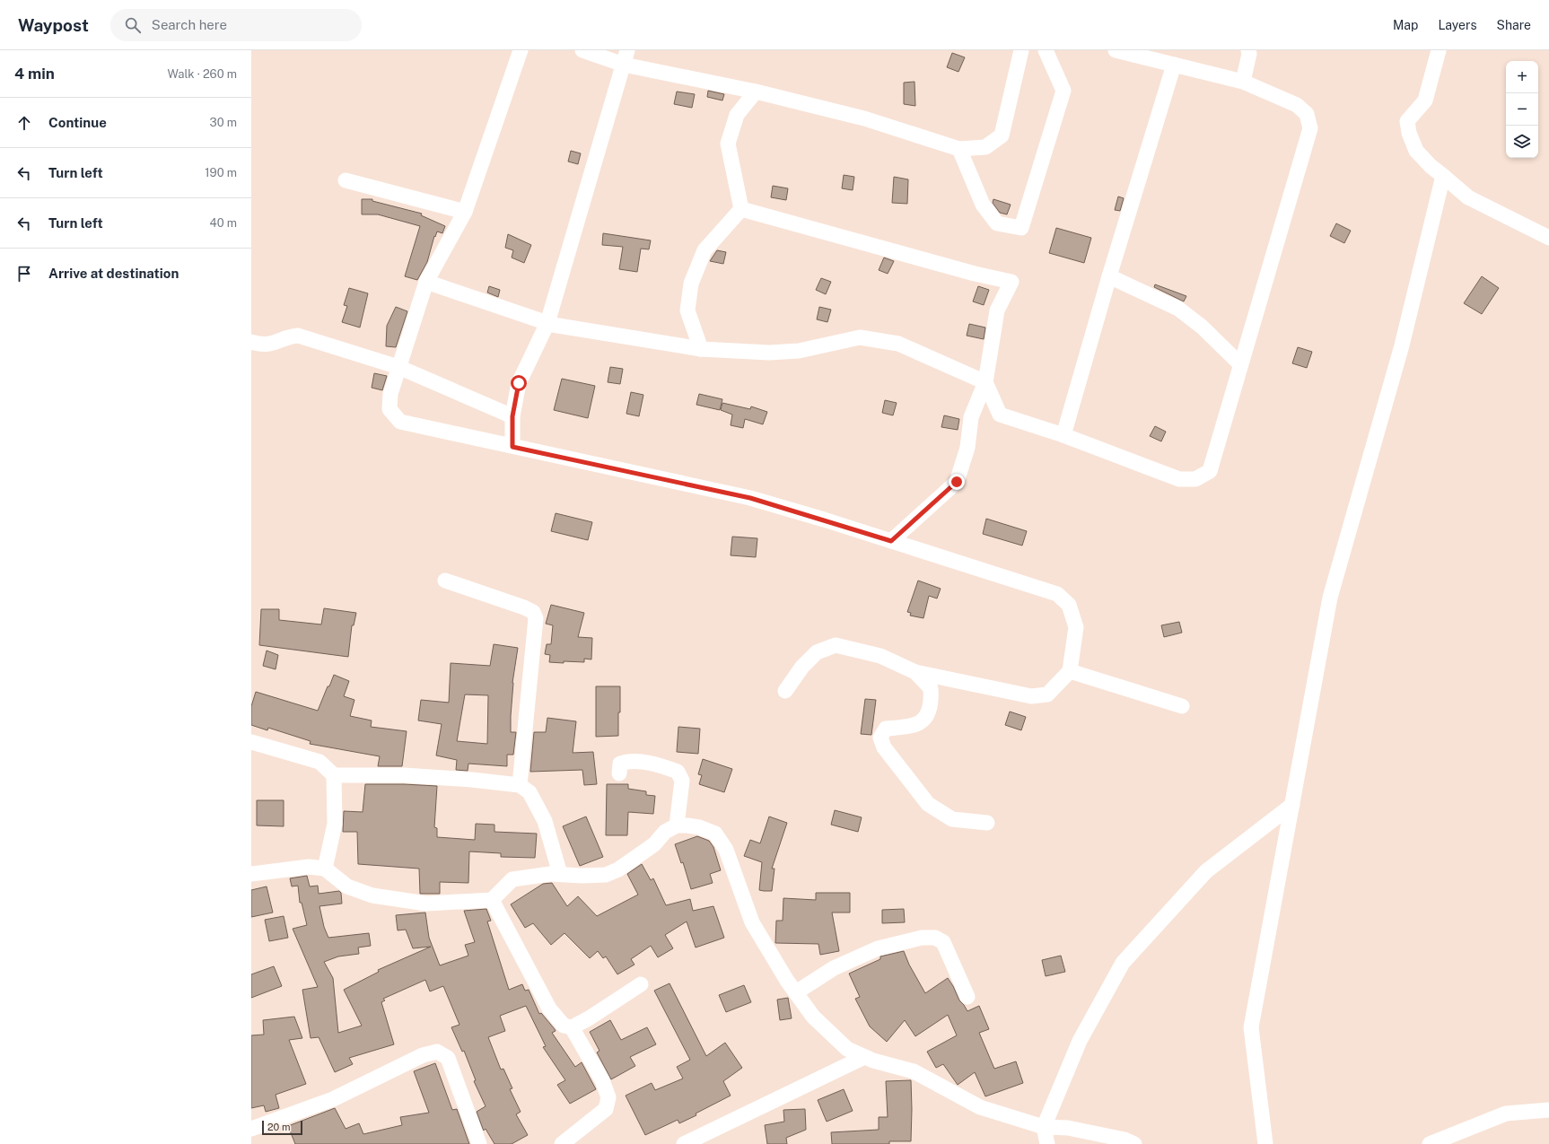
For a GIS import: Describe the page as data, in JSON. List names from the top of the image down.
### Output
{
  "scale_bar": "20 m",
  "page": {
    "header": "Waypost",
    "search": "Search here",
    "nav": ["Map", "Layers", "Share"],
    "heading": ["4 min", "Walk · 260 m"],
    "map_buttons": ["+", "−"],
    "list": [
      ["Continue", "30 m"],
      ["Turn left", "190 m"],
      ["Turn left", "40 m"],
      "Arrive at destination"
    ],
    "scale": "20 m"
  }
}
